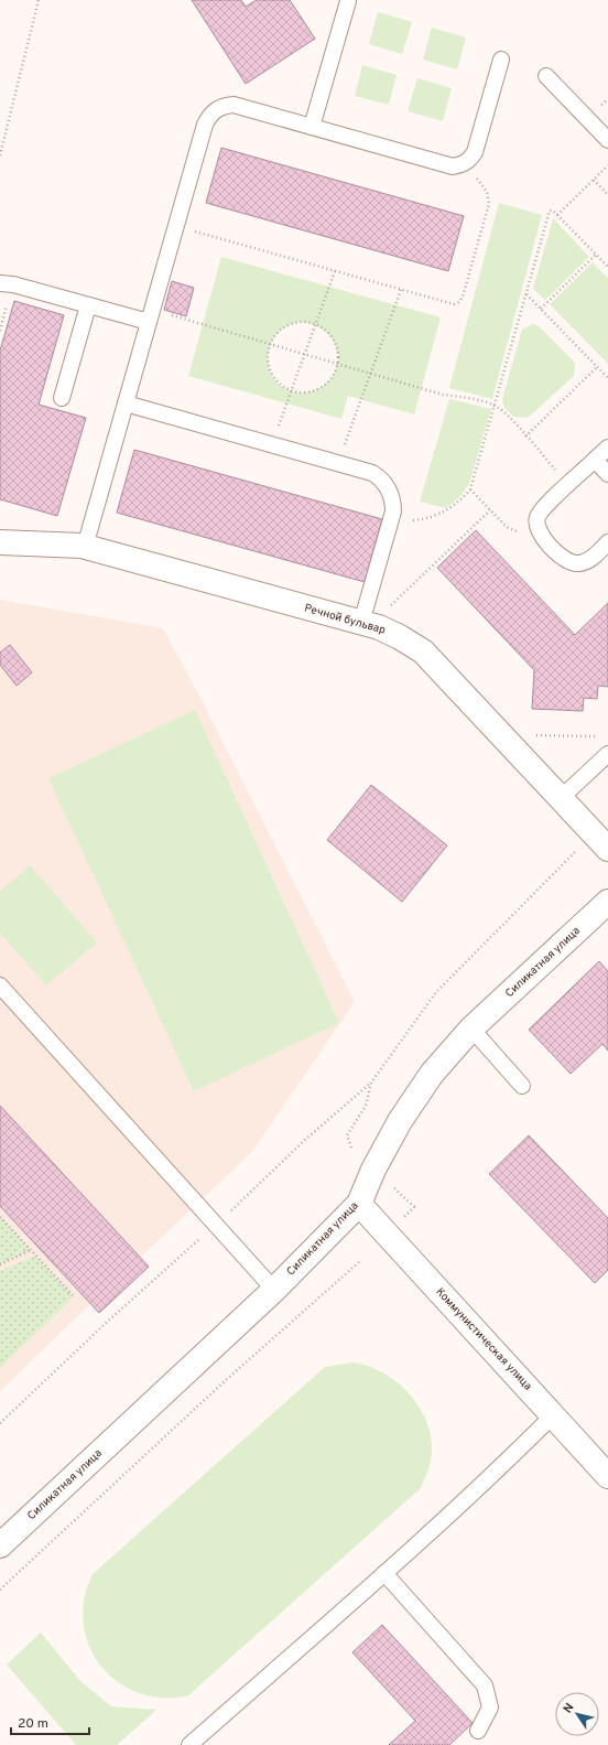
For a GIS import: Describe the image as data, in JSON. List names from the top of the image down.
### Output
{
  "streets": {
    "street": ["Речной бульвар", "Силикатная улица", "Коммунистическая улица"]
  },
  "crossings": [
    ["Силикатная улица", "Коммунистическая улица"]
  ],
  "scale_bar": "20 m",
  "north": "top left"
}
